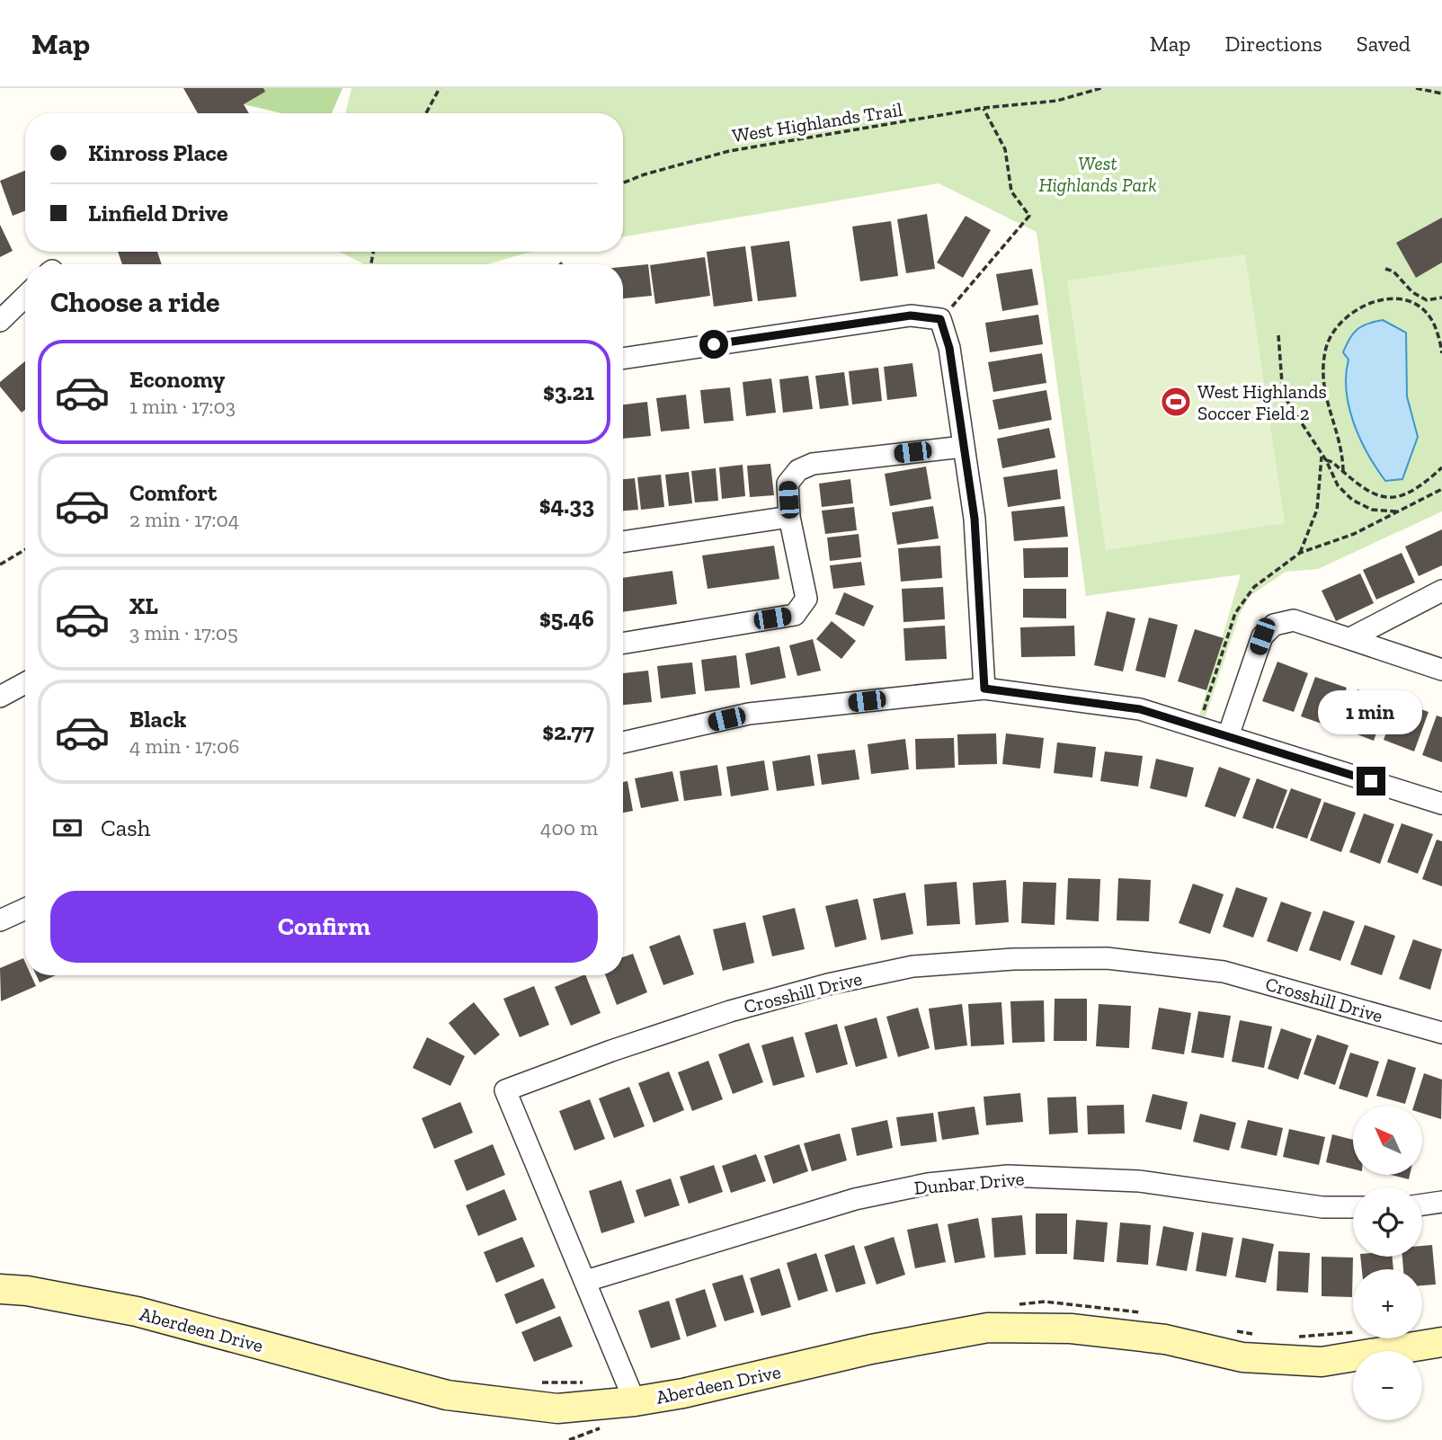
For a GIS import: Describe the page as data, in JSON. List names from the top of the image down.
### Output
{
  "streets": {
    "street": ["Crosshill Drive", "Dunbar Drive", "Aberdeen Drive"],
    "path": ["West Highlands Trail"]
  },
  "crossings": [
    ["Crosshill Drive", "Dunbar Drive"],
    ["Crosshill Drive", "Aberdeen Drive"]
  ],
  "parks": ["West Highlands Park"],
  "places": {
    "sports": ["West Highlands Soccer Field 2"]
  },
  "north": "top left",
  "page": {
    "header": "Map",
    "nav": ["Map", "Directions", "Saved"],
    "banner": ["Kinross Place", "Linfield Drive"],
    "heading": "Choose a ride",
    "list": [
      {
        "name": "Economy",
        "note": "1 min · 17:03",
        "value": "$3.21"
      },
      {
        "name": "Comfort",
        "note": "2 min · 17:04",
        "value": "$4.33"
      },
      {
        "name": "XL",
        "note": "3 min · 17:05",
        "value": "$5.46"
      },
      {
        "name": "Black",
        "note": "4 min · 17:06",
        "value": "$2.77"
      }
    ],
    "bubble": "1 min",
    "pay": ["Cash", "400 m"],
    "buttons": "Confirm",
    "map_buttons": ["+", "−"]
  }
}
